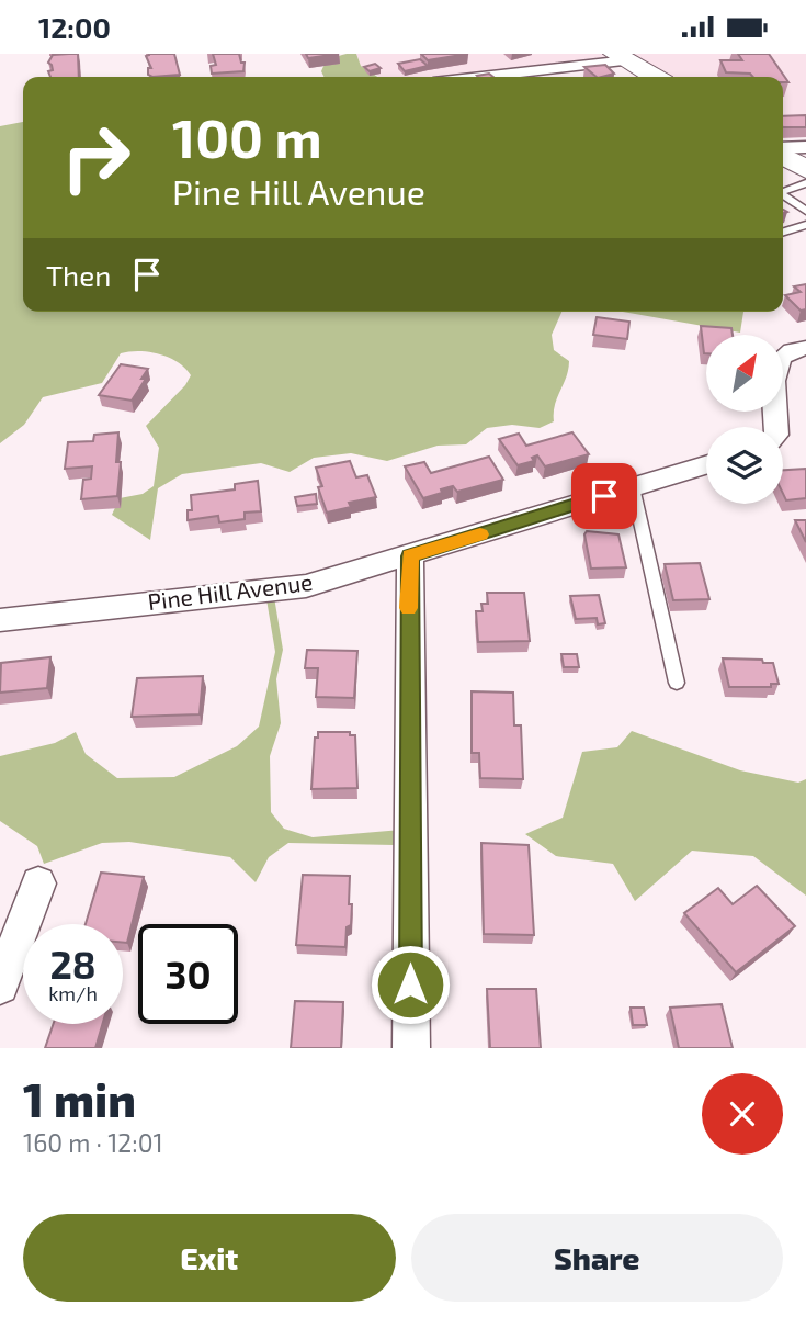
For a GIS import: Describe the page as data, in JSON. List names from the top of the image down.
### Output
{
  "streets": {
    "street": ["Pine Hill Avenue"]
  },
  "north": "top right",
  "page": {
    "status": "12:00",
    "turn": ["100 m", "Pine Hill Avenue"],
    "then": "Then",
    "speed": "28 km/h",
    "limit": "30",
    "heading": ["1 min", "160 m · 12:01"],
    "buttons": ["Exit", "Share"]
  }
}
